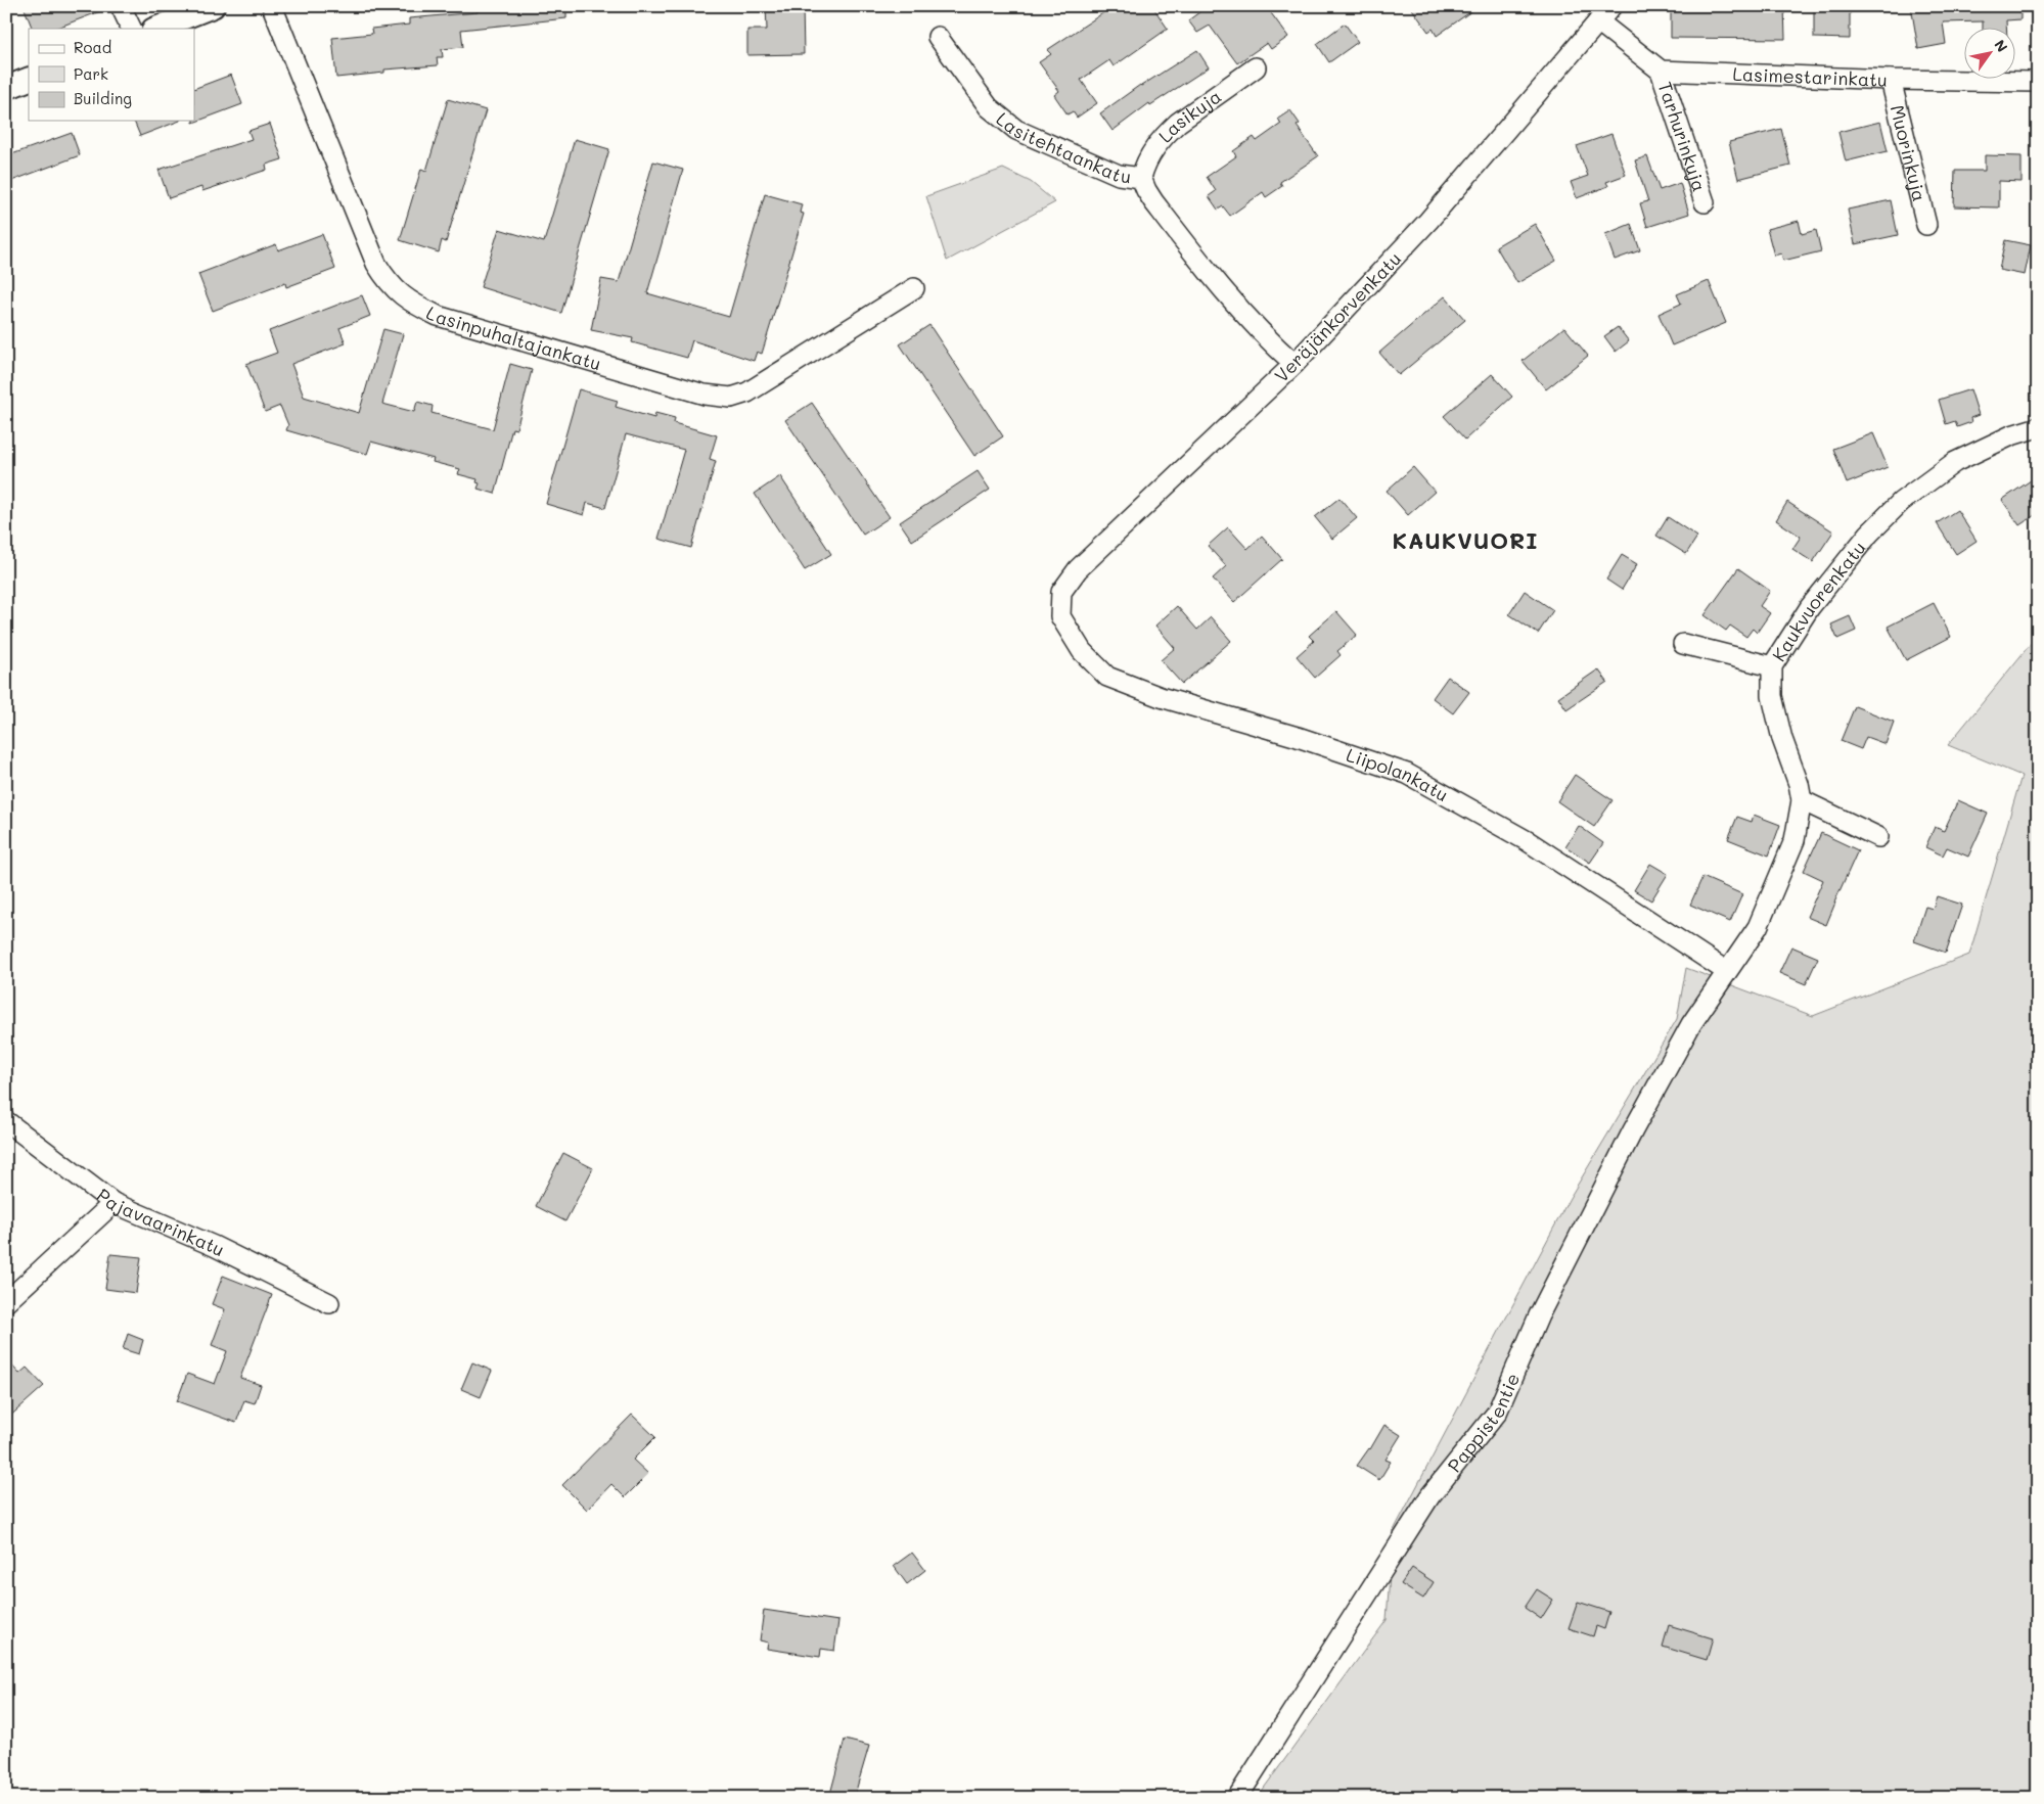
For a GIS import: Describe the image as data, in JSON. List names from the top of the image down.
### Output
{
  "streets": {
    "street": [
      "Lasimestarinkatu",
      "Lasikuja",
      "Tarhurinkuja",
      "Lasitehtaankatu",
      "Muorinkuja",
      "Veräjänkorvenkatu",
      "Lasinpuhaltajankatu",
      "Kaukvuorenkatu",
      "Liipolankatu",
      "Pajavaarinkatu",
      "Pappistentie"
    ]
  },
  "crossings": [
    ["Lasimestarinkatu", "Tarhurinkuja"],
    ["Lasimestarinkatu", "Muorinkuja"],
    ["Lasikuja", "Lasitehtaankatu"],
    ["Lasitehtaankatu", "Veräjänkorvenkatu"],
    ["Veräjänkorvenkatu", "Liipolankatu"],
    ["Kaukvuorenkatu", "Liipolankatu"],
    ["Kaukvuorenkatu", "Pappistentie"]
  ],
  "districts": ["KAUKVUORI"],
  "legend": ["Road", "Park", "Building"],
  "north": "top right"
}
